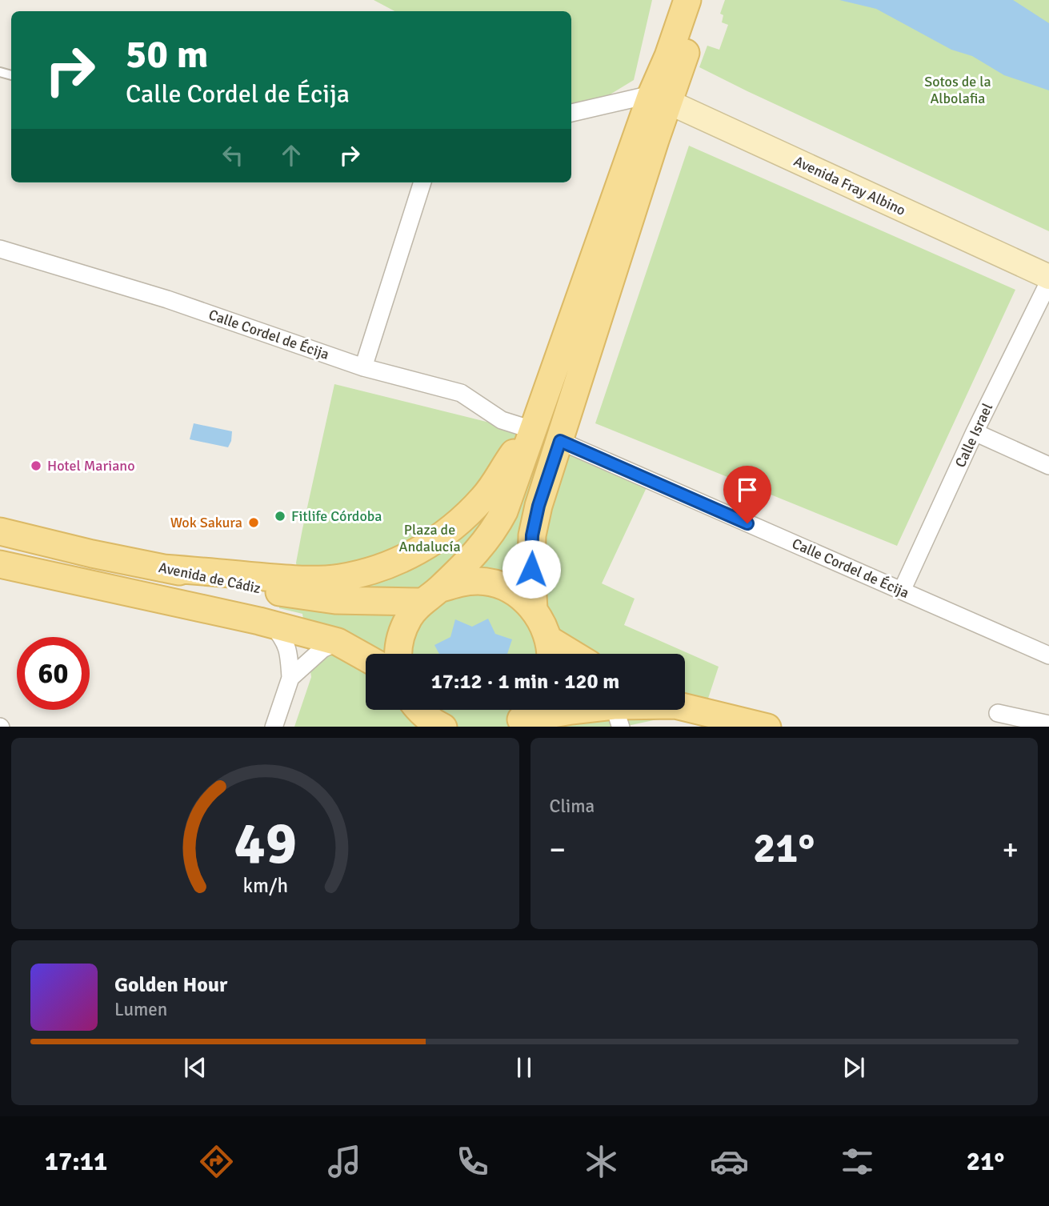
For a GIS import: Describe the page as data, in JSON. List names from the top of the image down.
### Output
{
  "streets": {
    "main road": ["Avenida Fray Albino", "Avenida de Cádiz"],
    "street": ["Calle Cordel de Écija", "Calle Israel"]
  },
  "crossings": [
    ["Calle Cordel de Écija", "Calle Israel"]
  ],
  "parks": ["Sotos de la Albolafia", "Plaza de Andalucía"],
  "places": ["Hotel Mariano", "Fitlife Córdoba", "Wok Sakura"],
  "page": {
    "turn": ["50 m", "Calle Cordel de Écija"],
    "limit": "60",
    "trip": "17:12 · 1 min · 120 m",
    "tile": "Clima",
    "heat": ["−", "21°", "+"],
    "song": ["Golden Hour", "Lumen"],
    "tabs": ["17:11", "21°"],
    "gauge": ["49", "km/h"]
  }
}
